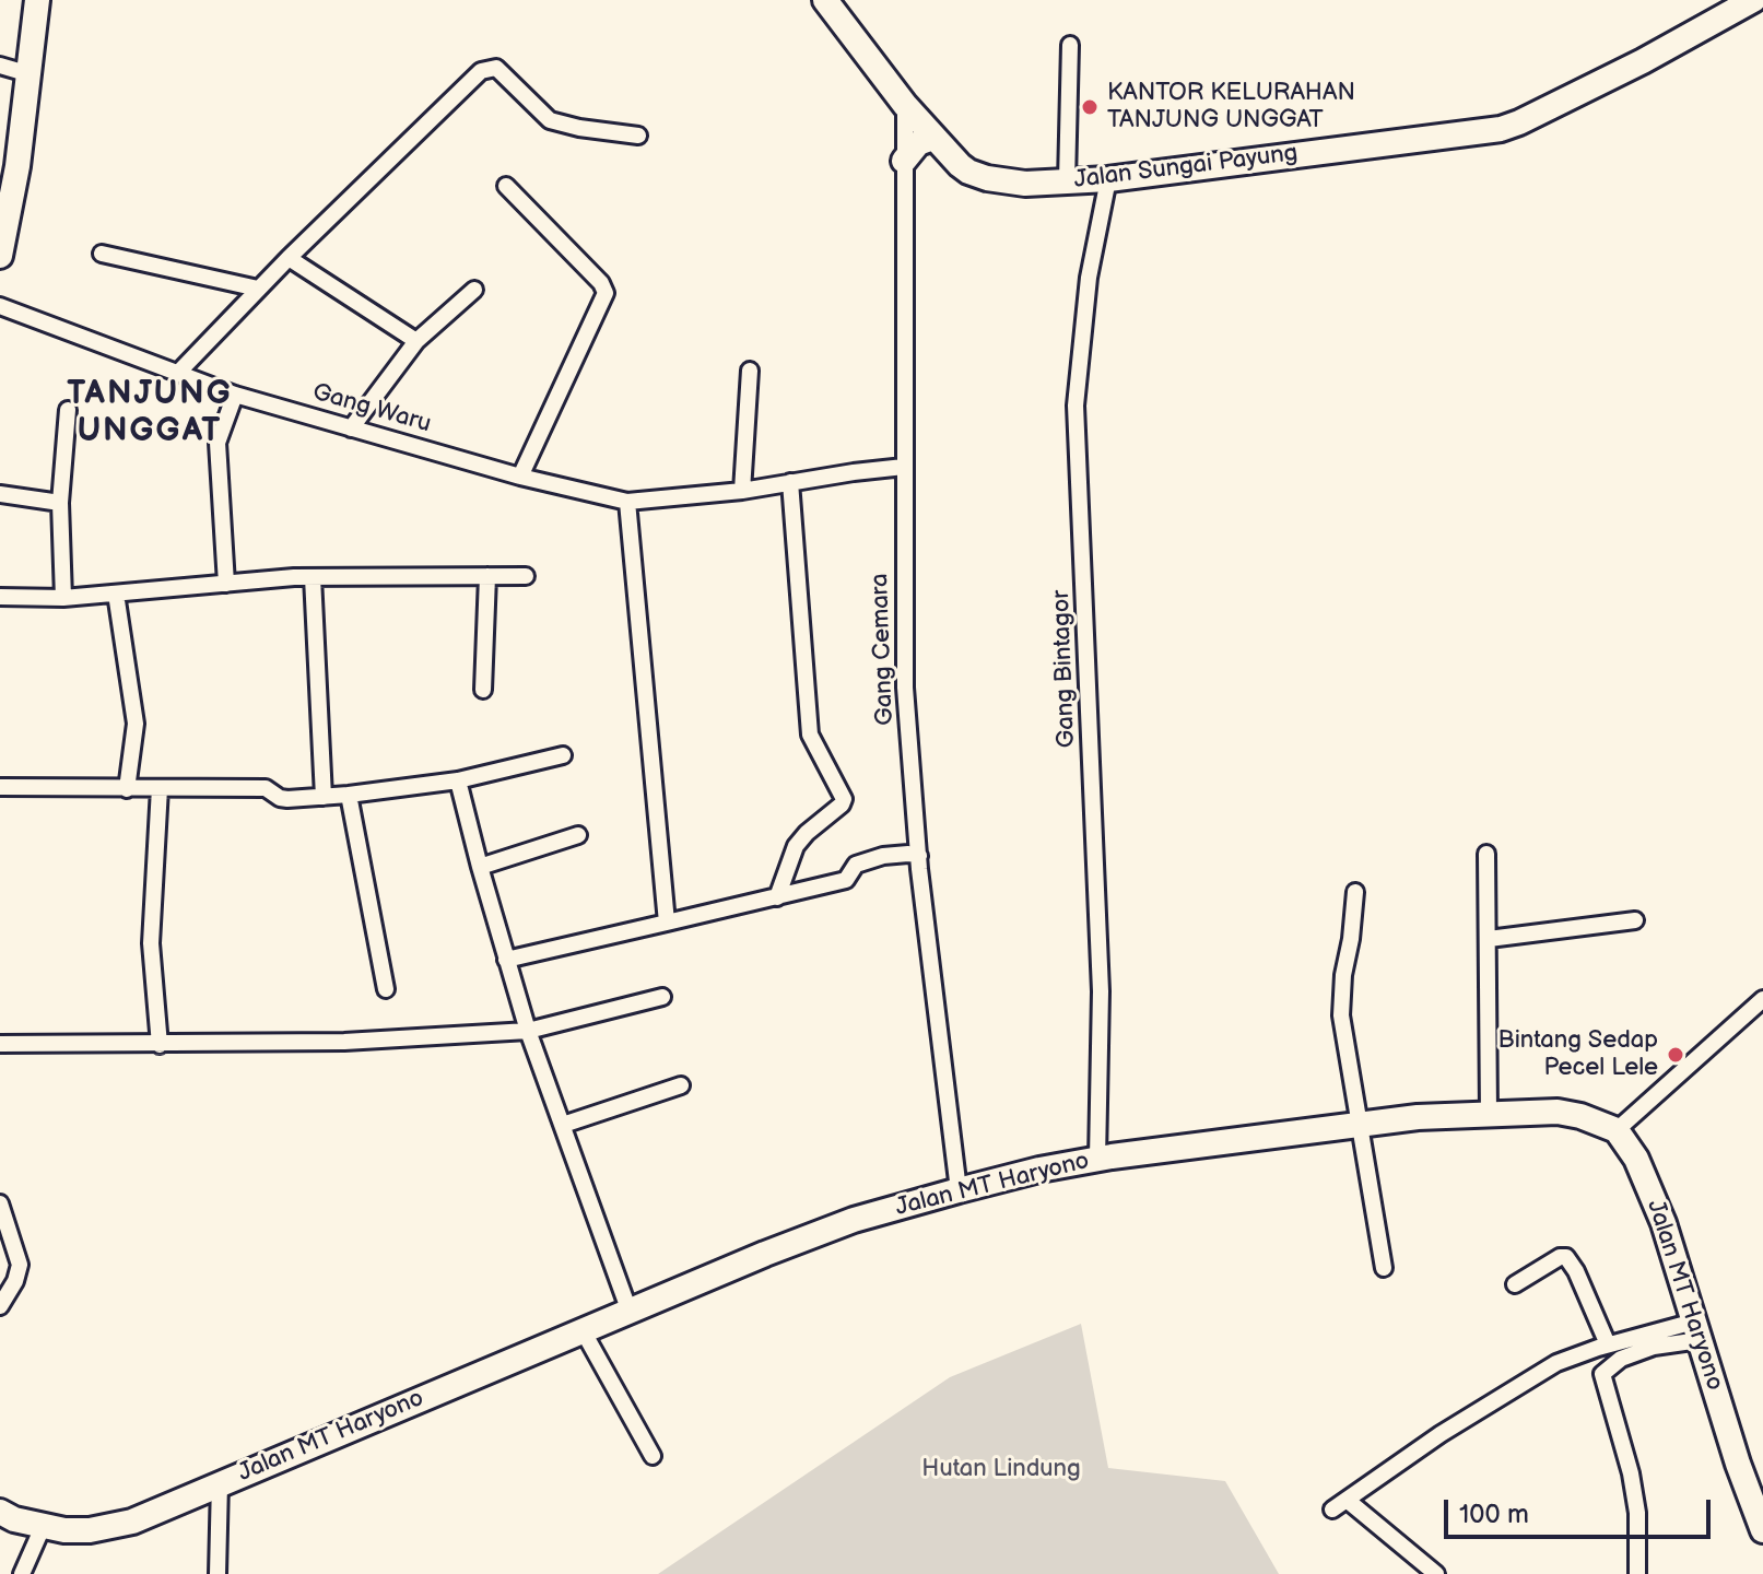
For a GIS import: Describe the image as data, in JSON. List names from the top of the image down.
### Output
{
  "streets": {
    "main road": ["Jalan Sungai Payung", "Jalan MT Haryono"],
    "street": ["Gang Waru", "Gang Cemara", "Gang Bintagor"]
  },
  "crossings": [
    ["Jalan Sungai Payung", "Gang Cemara"],
    ["Jalan Sungai Payung", "Gang Bintagor"],
    ["Gang Cemara", "Jalan MT Haryono"],
    ["Gang Bintagor", "Jalan MT Haryono"]
  ],
  "districts": ["TANJUNG UNGGAT"],
  "parks": ["Hutan Lindung"],
  "places": ["KANTOR KELURAHAN TANJUNG UNGGAT", "Bintang Sedap Pecel Lele"],
  "scale_bar": "100 m"
}
